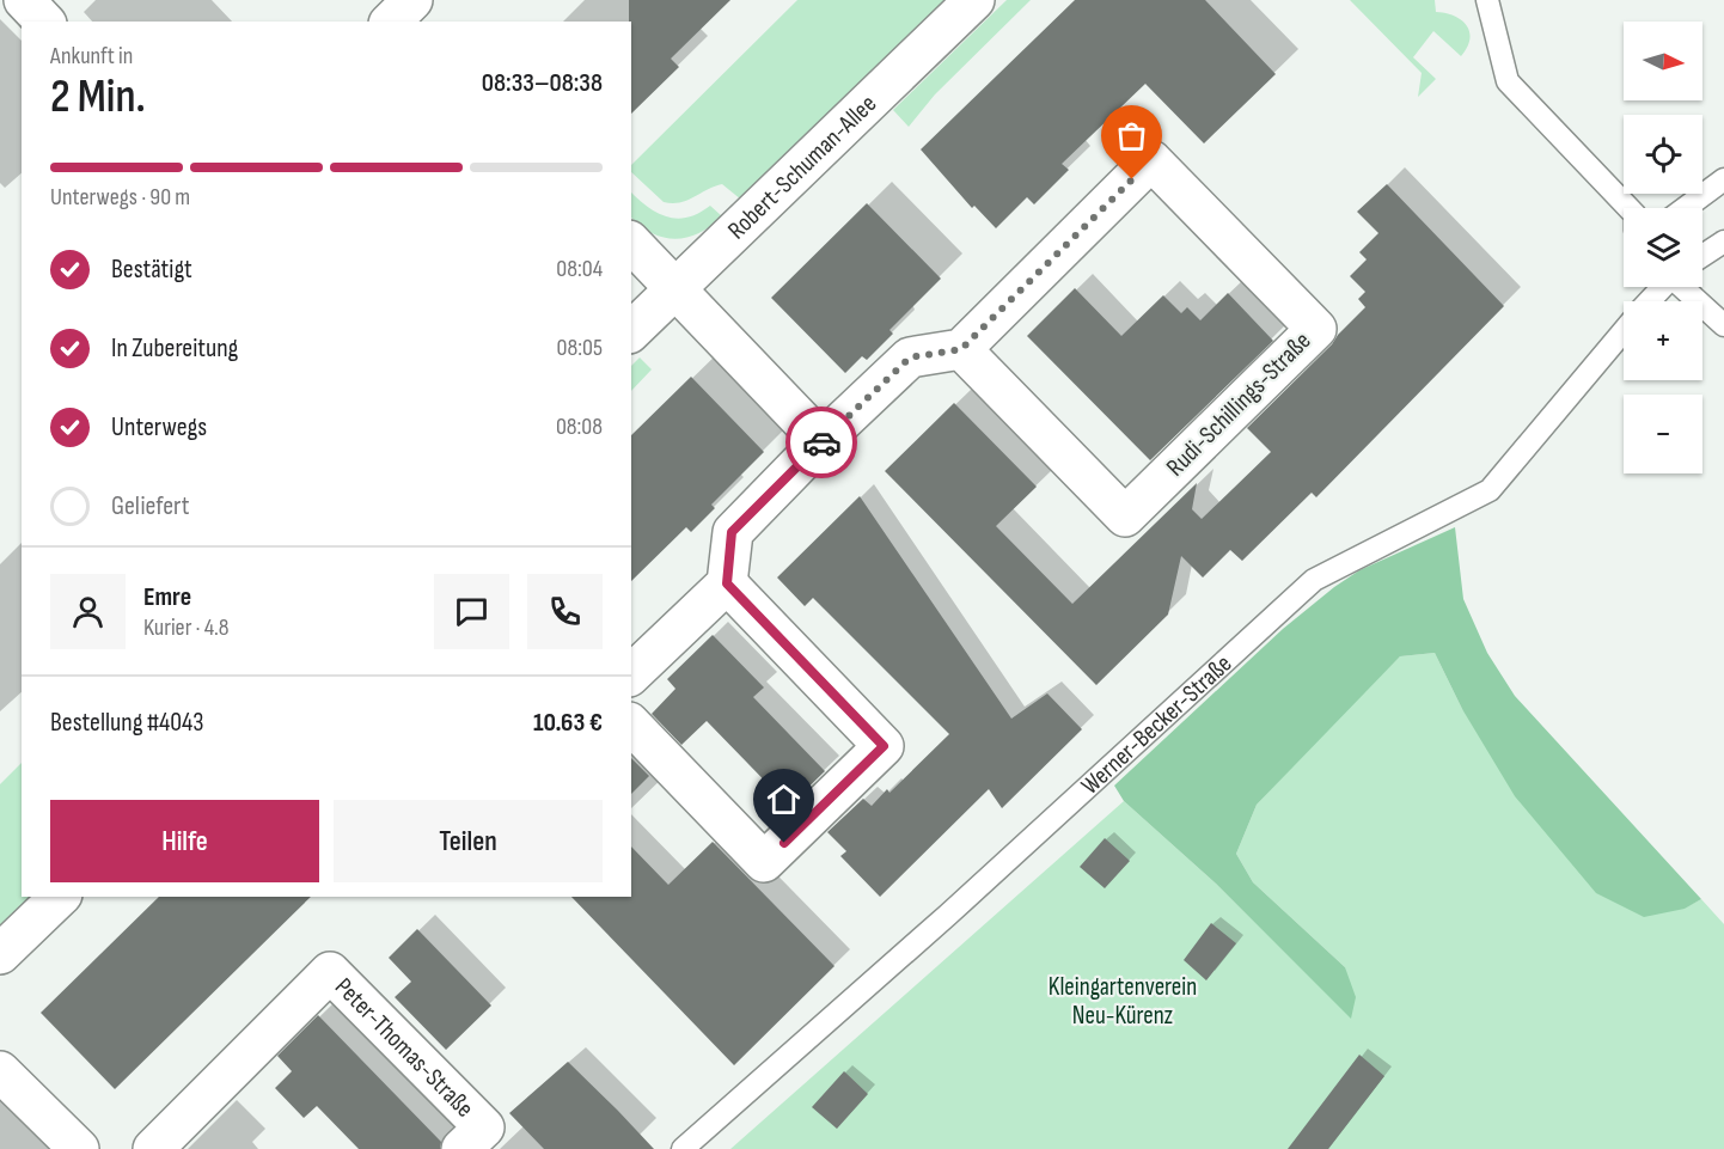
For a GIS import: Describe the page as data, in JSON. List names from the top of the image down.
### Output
{
  "streets": {
    "street": ["Robert-Schuman-Allee", "Rudi-Schillings-Straße", "Peter-Thomas-Straße"],
    "lane": ["Werner-Becker-Straße"]
  },
  "parks": ["Kleingartenverein Neu-Kürenz"],
  "north": "right",
  "page": {
    "map_buttons": ["+", "−"],
    "heading": ["2 Min.", "Ankunft in", "08:33–08:38"],
    "panel": [
      "Emre",
      "Kurier · 4.8",
      "Bestellung #4043",
      "10.63 €"
    ],
    "bar": "Unterwegs · 90 m",
    "list": [
      ["Bestätigt", "08:04"],
      ["In Zubereitung", "08:05"],
      ["Unterwegs", "08:08"],
      "Geliefert"
    ],
    "buttons": ["Hilfe", "Teilen"]
  }
}
